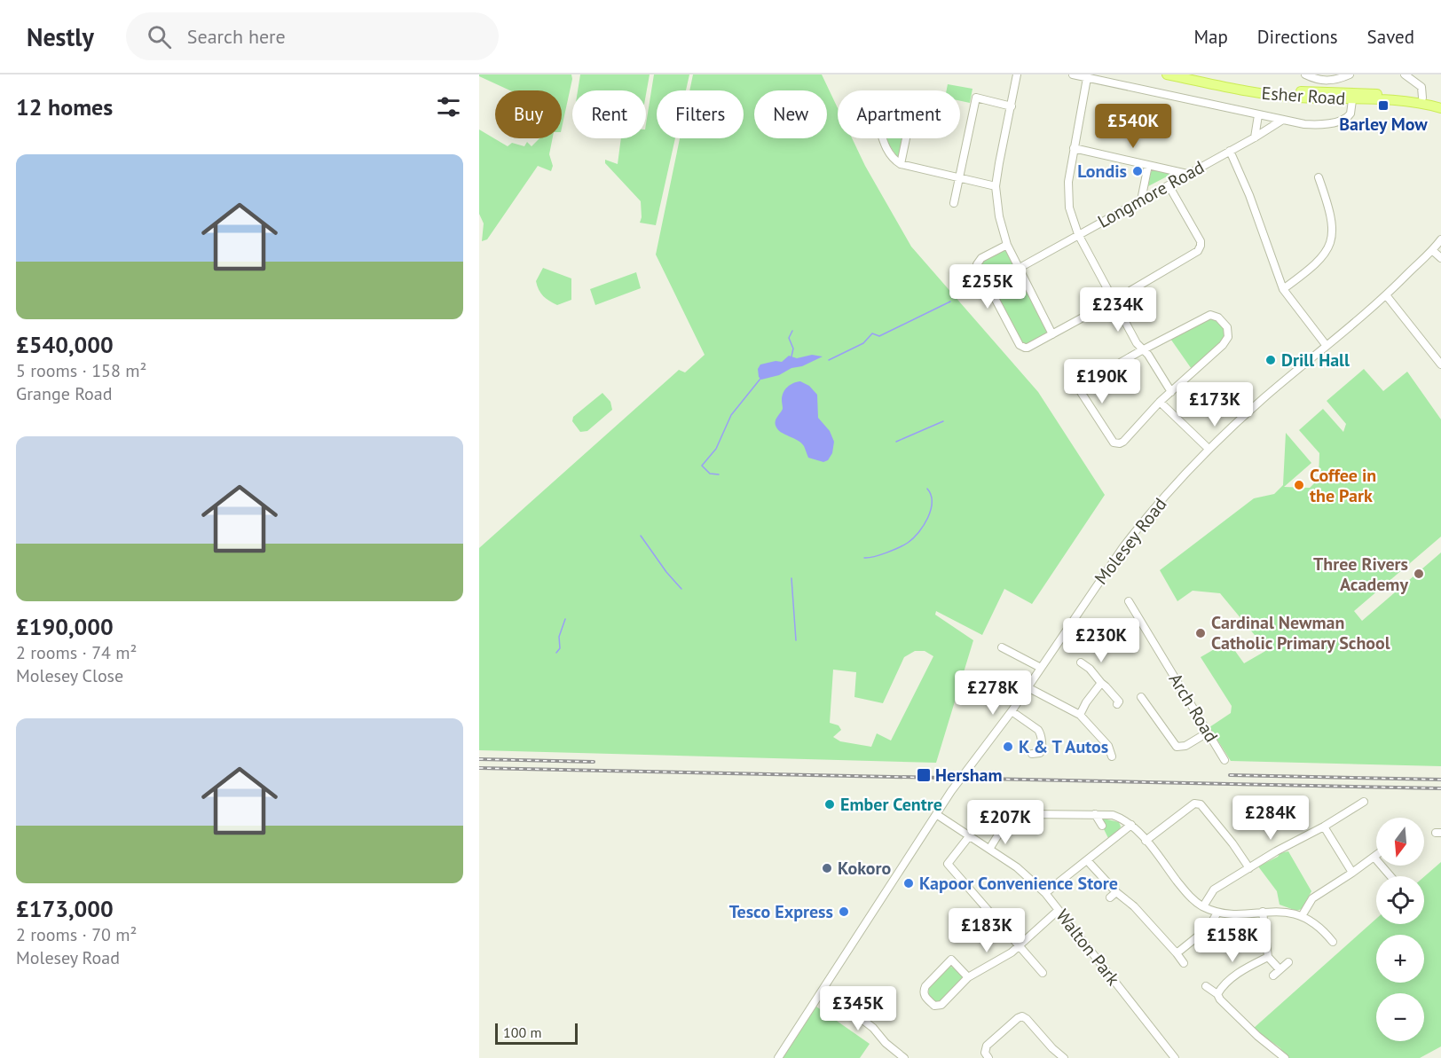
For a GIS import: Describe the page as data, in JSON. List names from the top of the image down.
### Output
{
  "streets": {
    "main road": ["Esher Road"],
    "street": [
      "Longmore Road",
      "Molesey Road",
      "Arch Road",
      "Walton Park"
    ]
  },
  "crossings": [
    ["Molesey Road", "Walton Park"]
  ],
  "places": {
    "transit": ["Barley Mow", "Hersham"],
    "other": [
      "Londis",
      "Drill Hall",
      "Coffee in the Park",
      "Three Rivers Academy",
      "Cardinal Newman Catholic Primary School",
      "K & T Autos",
      "Ember Centre",
      "Kokoro",
      "Kapoor Convenience Store",
      "Tesco Express"
    ]
  },
  "scale_bar": "100 m",
  "north": "bottom",
  "page": {
    "header": "Nestly",
    "search": "Search here",
    "nav": ["Map", "Directions", "Saved"],
    "heading": "12 homes",
    "chip": [
      "Buy",
      "Rent",
      "Filters",
      "New",
      "Apartment"
    ],
    "price": [
      "£540K",
      "£255K",
      "£234K",
      "£190K",
      "£173K",
      "£230K",
      "£278K",
      "£284K",
      "£207K",
      "£183K",
      "£158K",
      "£345K"
    ],
    "list": [
      {
        "name": "£540,000",
        "note": "5 rooms · 158 m² · Grange Road"
      },
      {
        "name": "£190,000",
        "note": "2 rooms · 74 m² · Molesey Close"
      },
      {
        "name": "£173,000",
        "note": "2 rooms · 70 m² · Molesey Road"
      }
    ],
    "map_buttons": ["+", "−"],
    "scale": "100 m"
  }
}
